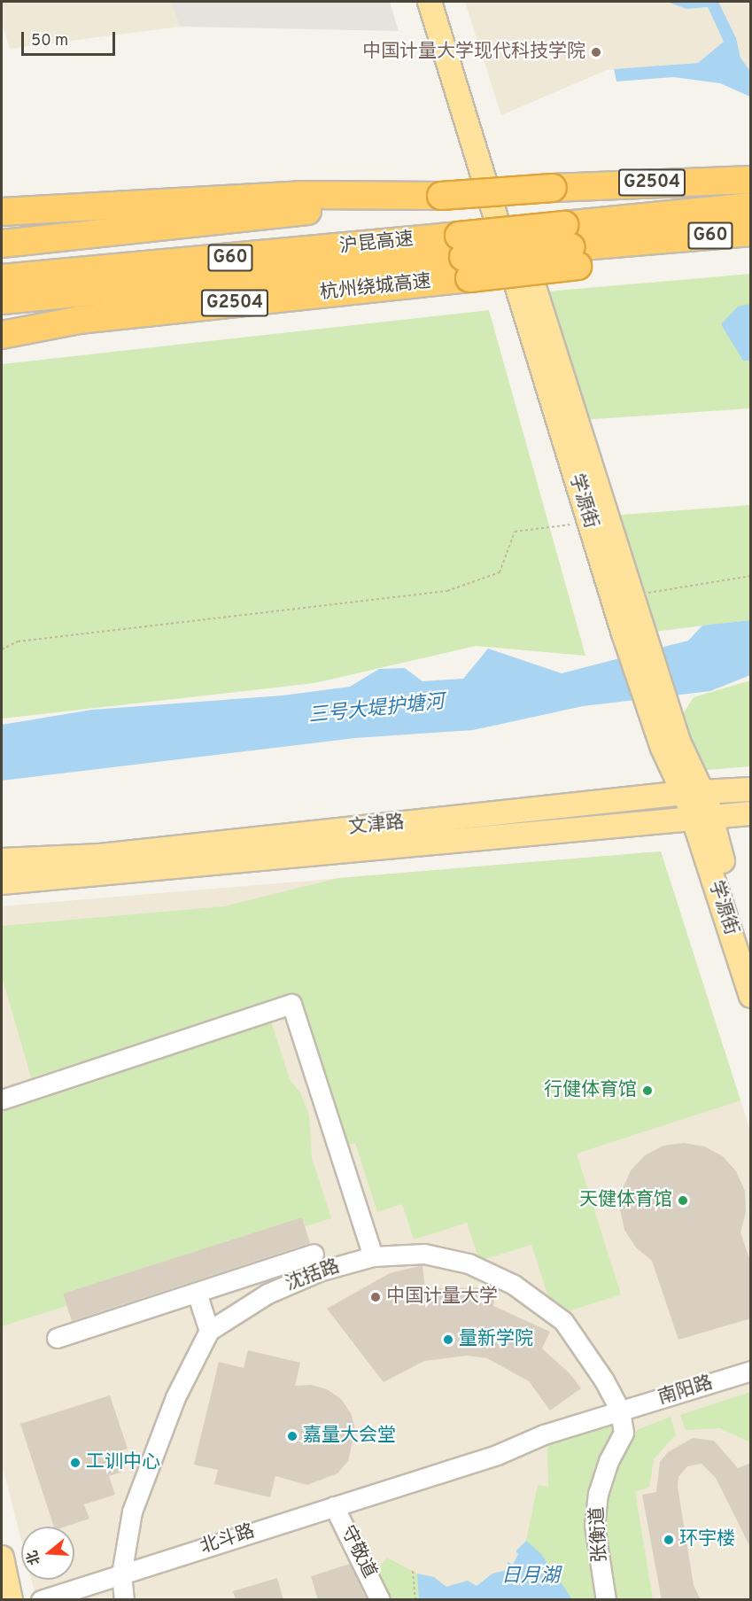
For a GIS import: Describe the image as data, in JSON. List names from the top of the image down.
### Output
{
  "streets": {
    "highway": [
      "G2504",
      "G60",
      "沪昆高速",
      "杭州绕城高速"
    ],
    "main road": ["学源街", "文津路"],
    "street": [
      "沈括路",
      "南阳路",
      "张衡道",
      "北斗路",
      "守敬道"
    ]
  },
  "crossings": [
    ["沪昆高速", "杭州绕城高速"],
    ["学源街", "文津路"],
    ["沈括路", "南阳路"],
    ["沈括路", "张衡道"],
    ["南阳路", "张衡道"],
    ["南阳路", "北斗路"],
    ["北斗路", "守敬道"]
  ],
  "water": ["三号大堤护塘河", "日月湖"],
  "places": [
    "中国计量大学现代科技学院",
    "行健体育馆",
    "天健体育馆",
    "中国计量大学",
    "量新学院",
    "嘉量大会堂",
    "工训中心",
    "环宇楼"
  ],
  "scale_bar": "50 m",
  "north": "left"
}
